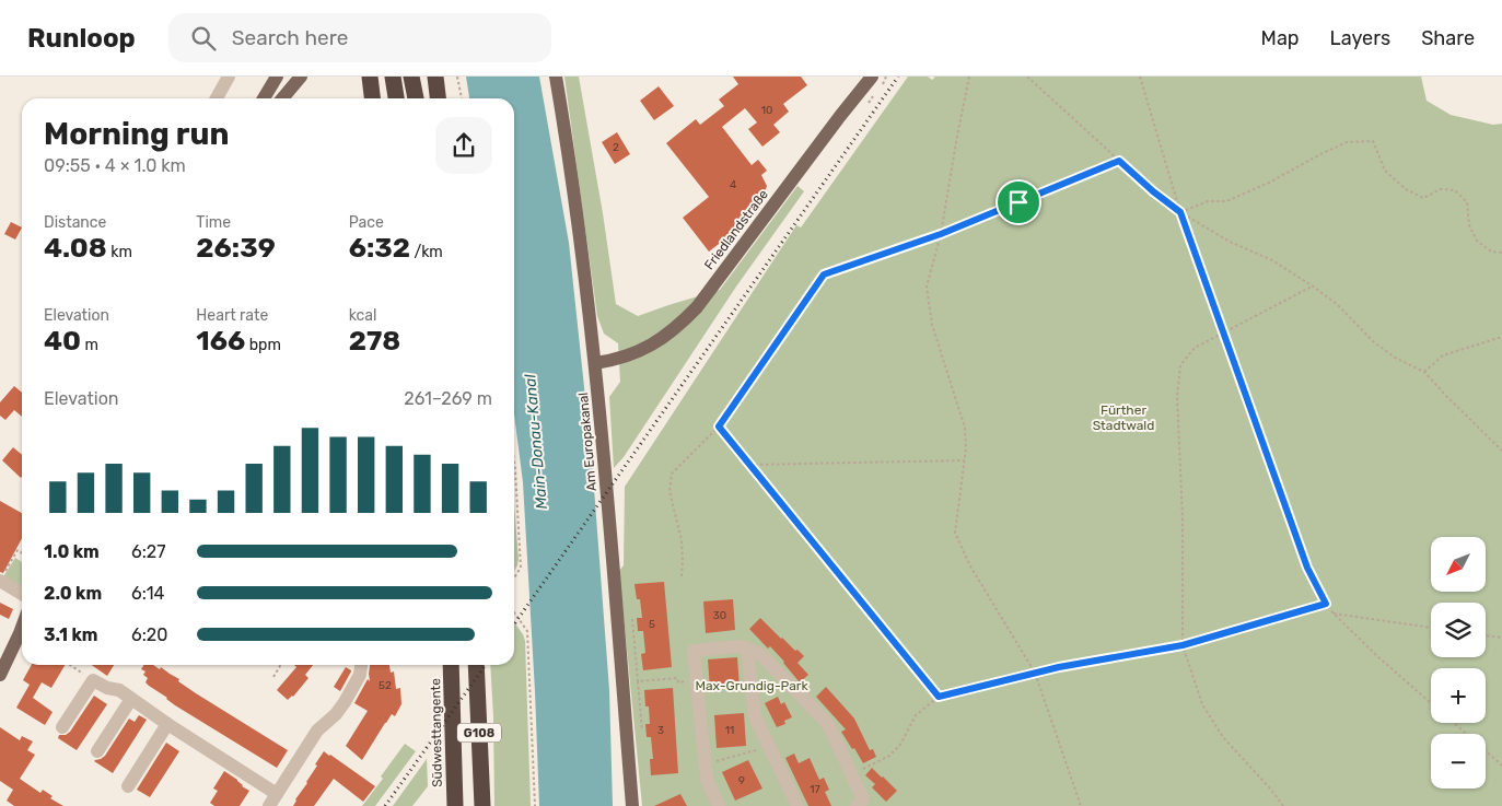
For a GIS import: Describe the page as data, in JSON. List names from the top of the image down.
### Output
{
  "streets": {
    "highway": ["Südwesttangente", "G108"],
    "main road": ["Friedlandstraße", "Am Europakanal"]
  },
  "crossings": [
    ["Friedlandstraße", "Am Europakanal"]
  ],
  "water": ["Main-Donau-Kanal"],
  "parks": ["Fürther Stadtwald", "Max-Grundig-Park"],
  "house_numbers": [
    "10",
    "2",
    "4",
    "30",
    "5",
    "52",
    "3",
    "11",
    "9",
    "17"
  ],
  "north": "bottom left",
  "page": {
    "header": "Runloop",
    "search": "Search here",
    "nav": ["Map", "Layers", "Share"],
    "heading": ["Morning run", "09:55 · 4 × 1.0 km"],
    "stats": [
      ["Distance", "4.08 km"],
      ["Time", "26:39"],
      ["Pace", "6:32 /km"],
      ["Elevation", "40 m"],
      ["Heart rate", "166 bpm"],
      ["kcal", "278"]
    ],
    "chart": ["Elevation", "261–269 m"],
    "list": [
      {
        "name": "1.0 km",
        "note": "6:27"
      },
      {
        "name": "2.0 km",
        "note": "6:14"
      },
      {
        "name": "3.1 km",
        "note": "6:20"
      }
    ],
    "map_buttons": ["+", "−"]
  }
}
